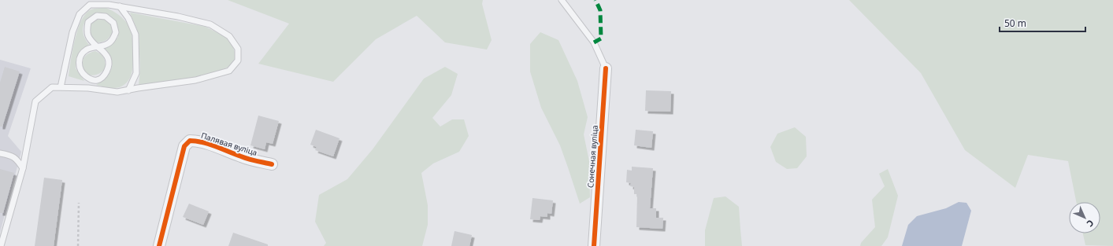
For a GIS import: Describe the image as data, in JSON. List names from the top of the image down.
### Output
{
  "streets": {
    "street": ["Палявая вуліца", "Сонечная вуліца"]
  },
  "scale_bar": "50 m",
  "north": "bottom right"
}
